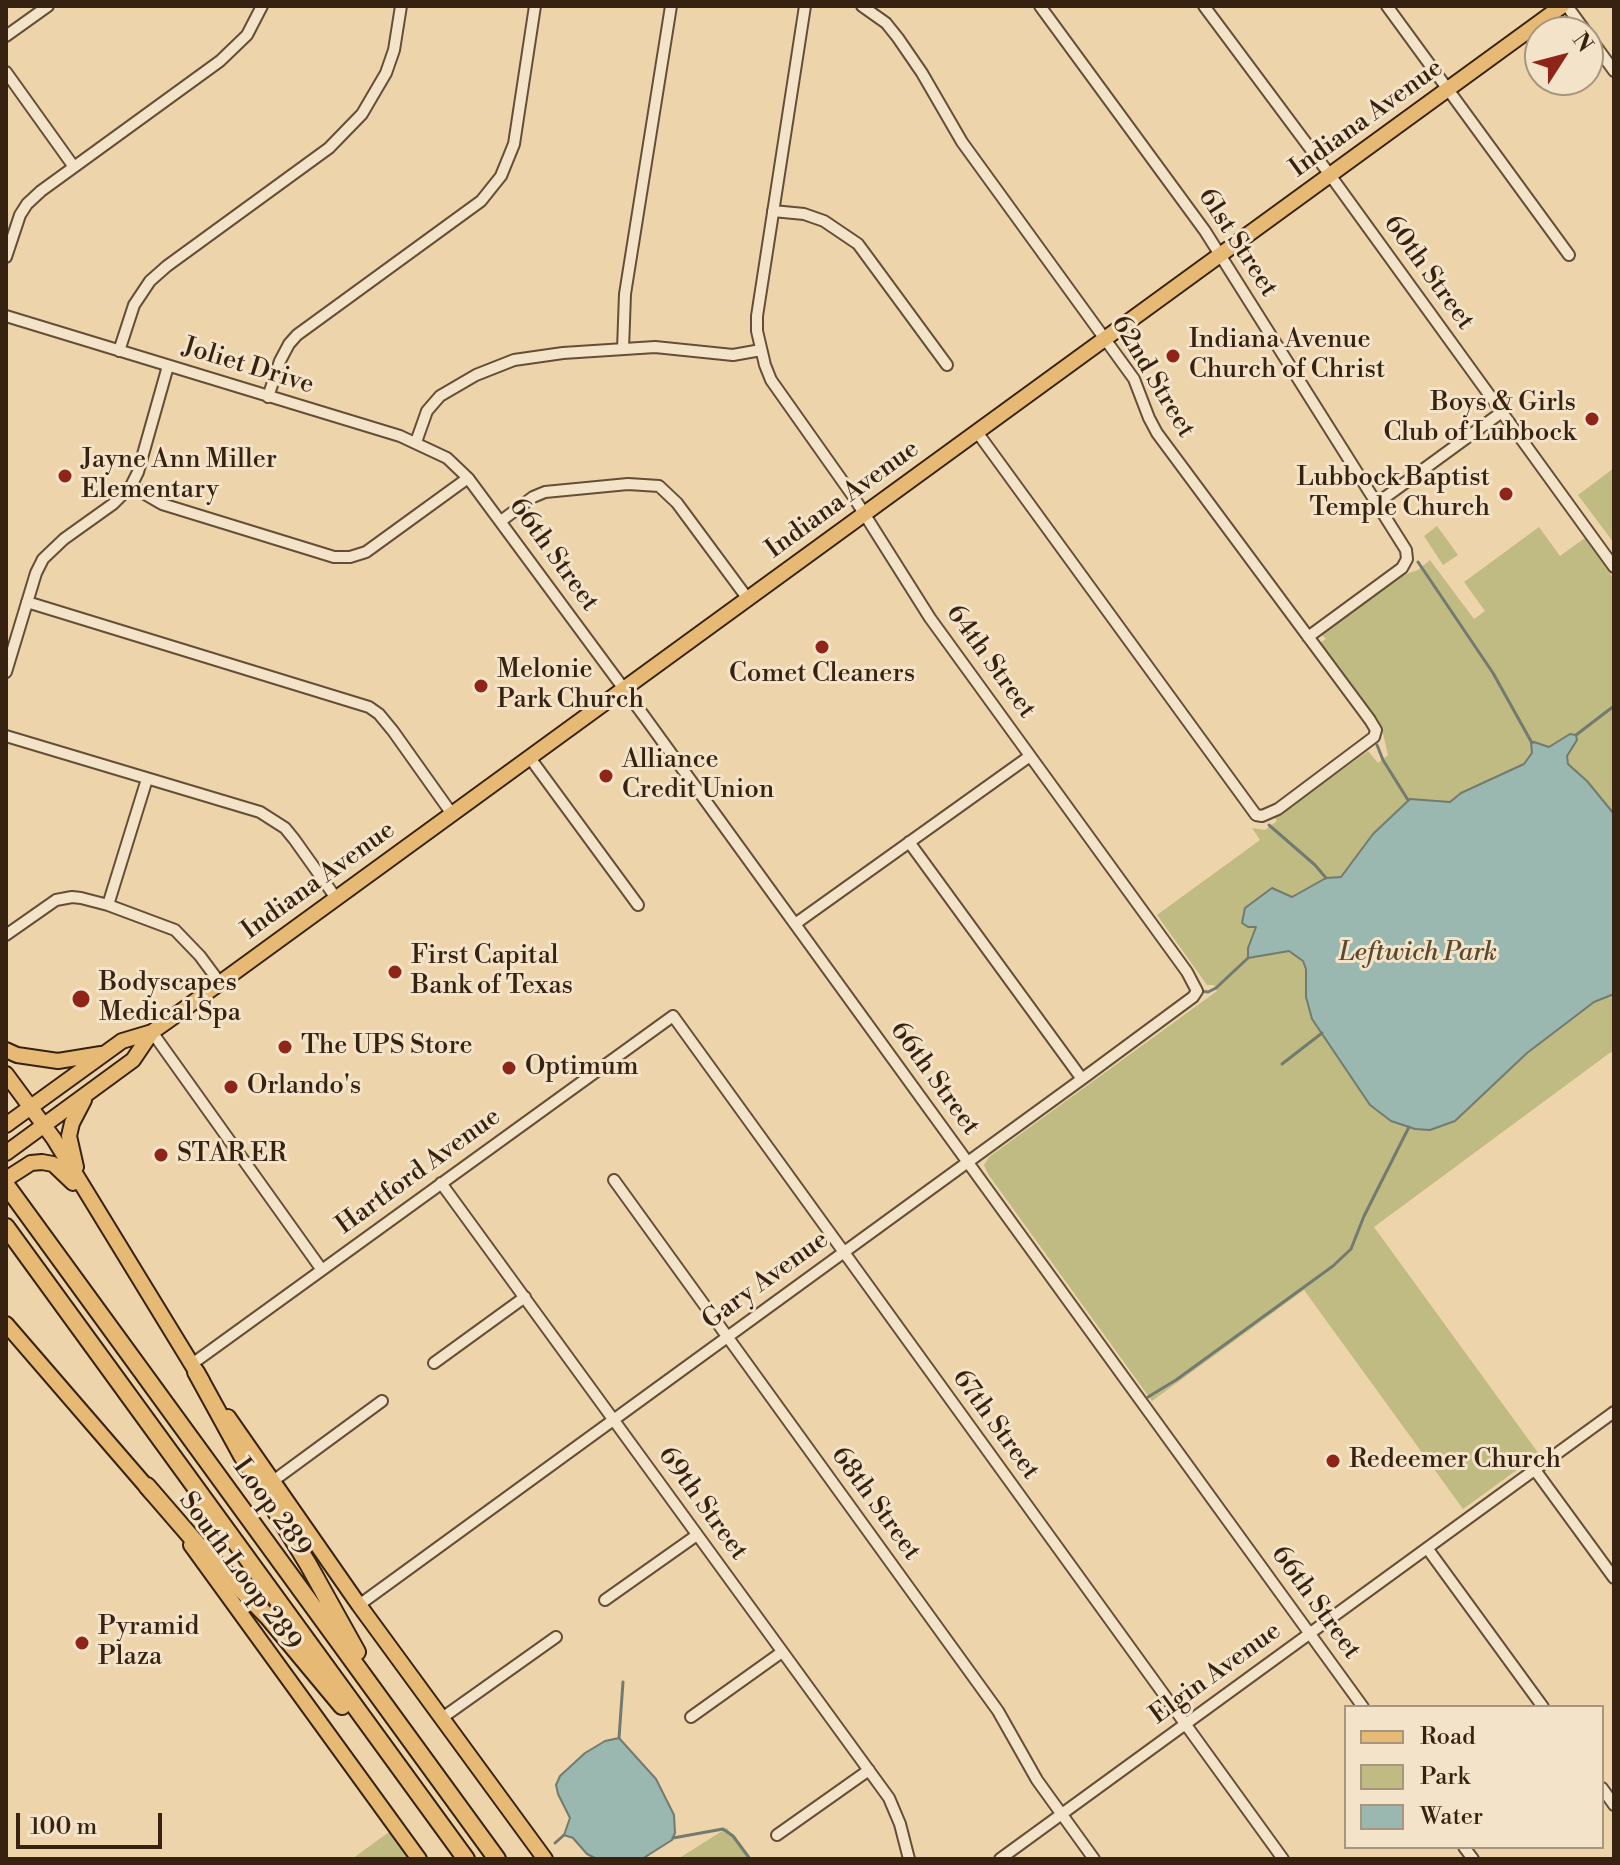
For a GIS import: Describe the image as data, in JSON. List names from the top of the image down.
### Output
{
  "streets": {
    "highway": ["Loop 289"],
    "main road": ["Indiana Avenue", "South Loop 289"],
    "street": [
      "61st Street",
      "60th Street",
      "Joliet Drive",
      "62nd Street",
      "66th Street",
      "64th Street",
      "Hartford Avenue",
      "Gary Avenue",
      "67th Street",
      "69th Street",
      "68th Street",
      "Elgin Avenue"
    ]
  },
  "crossings": [
    ["Indiana Avenue", "61st Street"],
    ["Indiana Avenue", "60th Street"],
    ["Indiana Avenue", "62nd Street"],
    ["Indiana Avenue", "66th Street"],
    ["Indiana Avenue", "64th Street"],
    ["61st Street", "62nd Street"],
    ["Joliet Drive", "66th Street"],
    ["66th Street", "Gary Avenue"],
    ["66th Street", "Elgin Avenue"],
    ["64th Street", "Gary Avenue"],
    ["Hartford Avenue", "67th Street"],
    ["Hartford Avenue", "69th Street"],
    ["Gary Avenue", "67th Street"],
    ["Gary Avenue", "69th Street"],
    ["Gary Avenue", "68th Street"],
    ["67th Street", "Elgin Avenue"],
    ["68th Street", "Elgin Avenue"]
  ],
  "parks": ["Leftwich Park"],
  "places": [
    "Indiana Avenue Church of Christ",
    "Boys & Girls Club of Lubbock",
    "Jayne Ann Miller Elementary",
    "Lubbock Baptist Temple Church",
    "Comet Cleaners",
    "Melonie Park Church",
    "Alliance Credit Union",
    "First Capital Bank of Texas",
    "Bodyscapes Medical Spa",
    "The UPS Store",
    "Optimum",
    "Orlando's",
    "STAR ER",
    "Redeemer Church",
    "Pyramid Plaza"
  ],
  "legend": ["Road", "Park", "Water"],
  "scale_bar": "100 m",
  "north": "top right"
}
